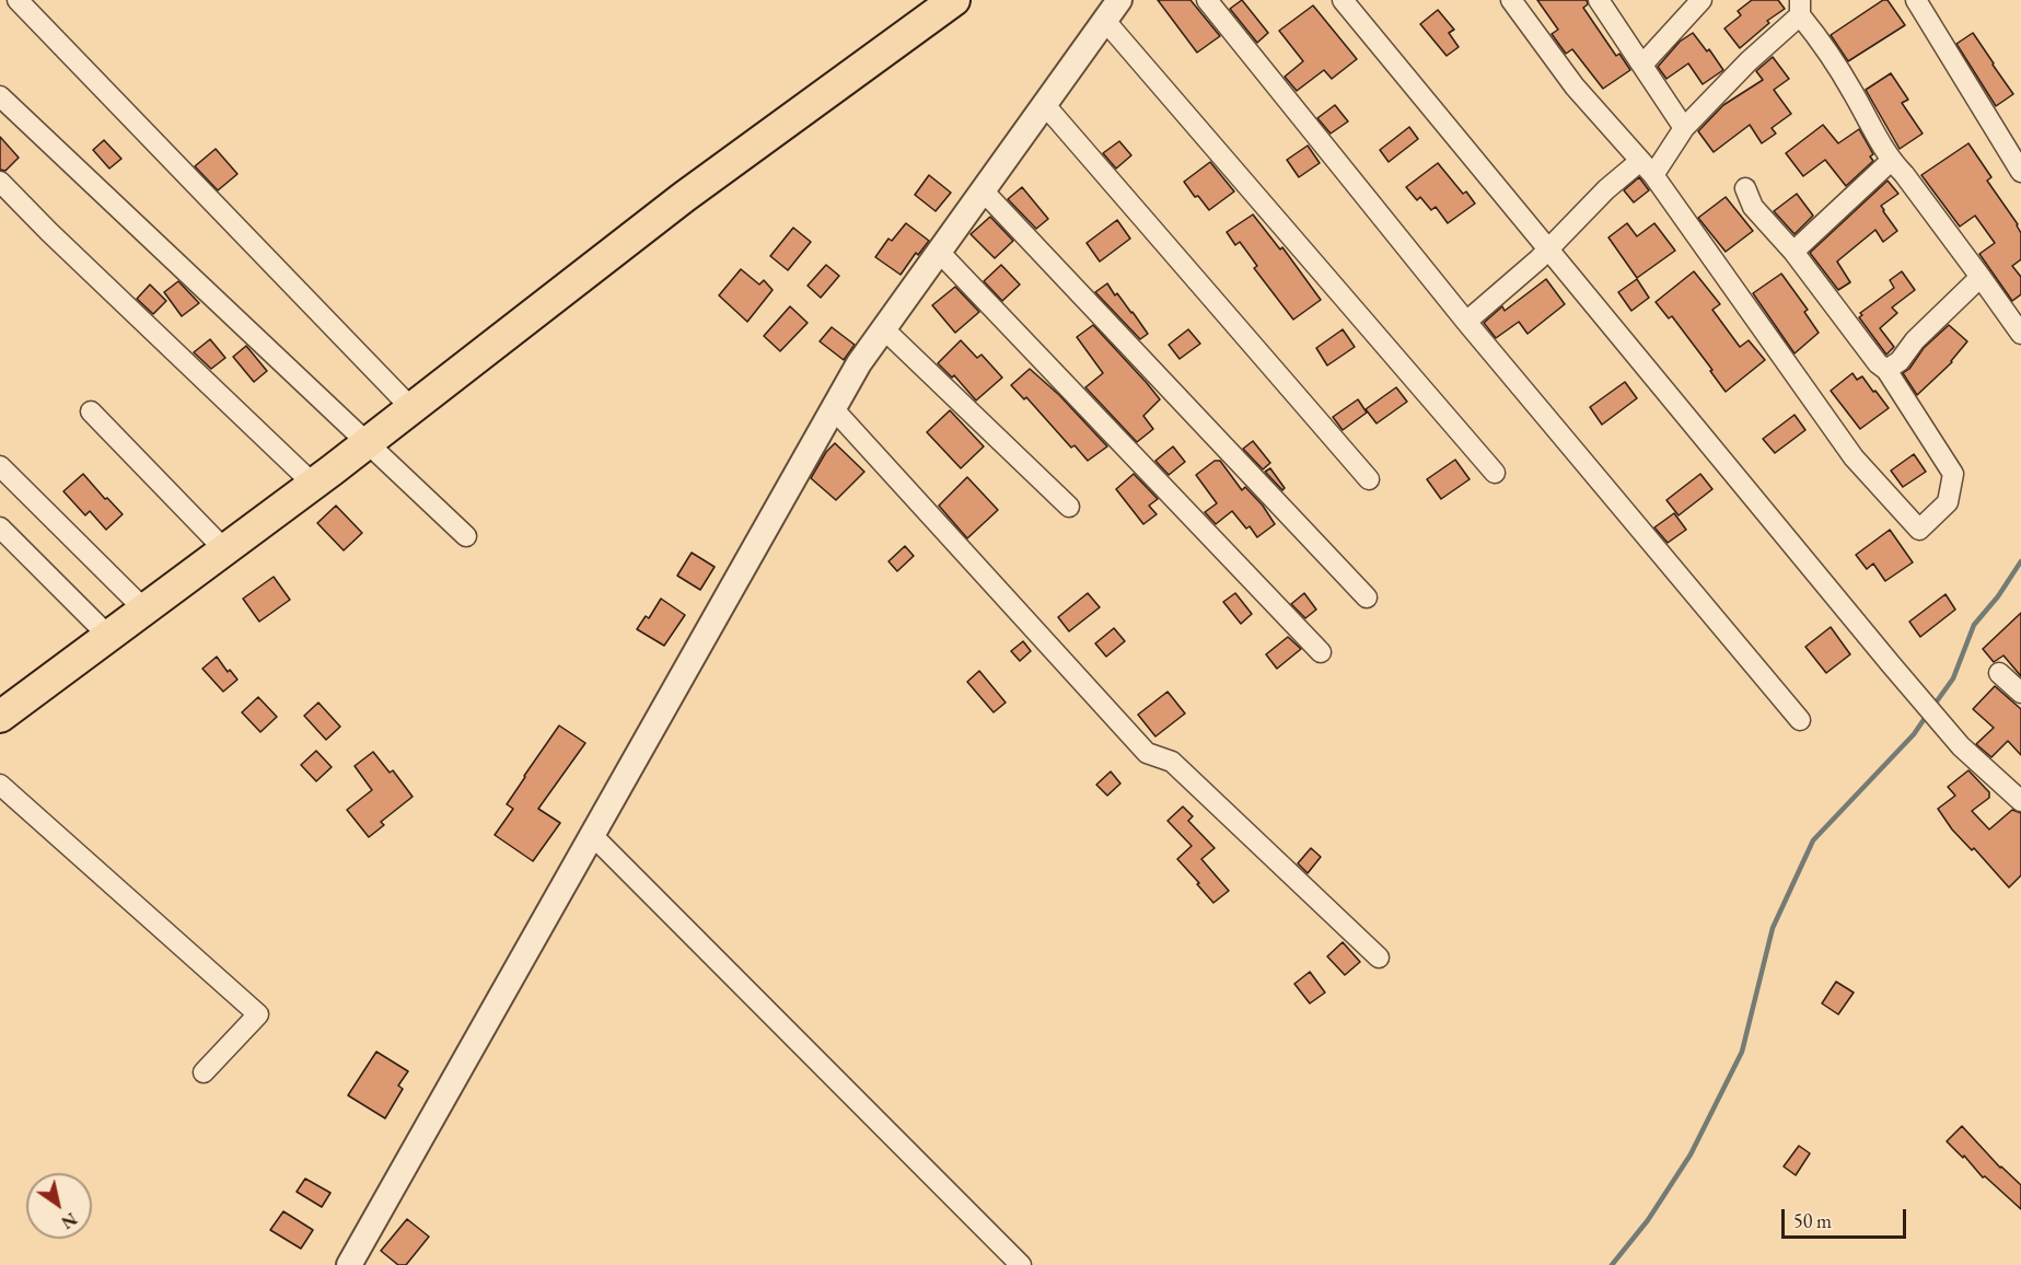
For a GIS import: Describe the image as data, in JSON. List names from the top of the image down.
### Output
{
  "scale_bar": "50 m",
  "north": "bottom right"
}
